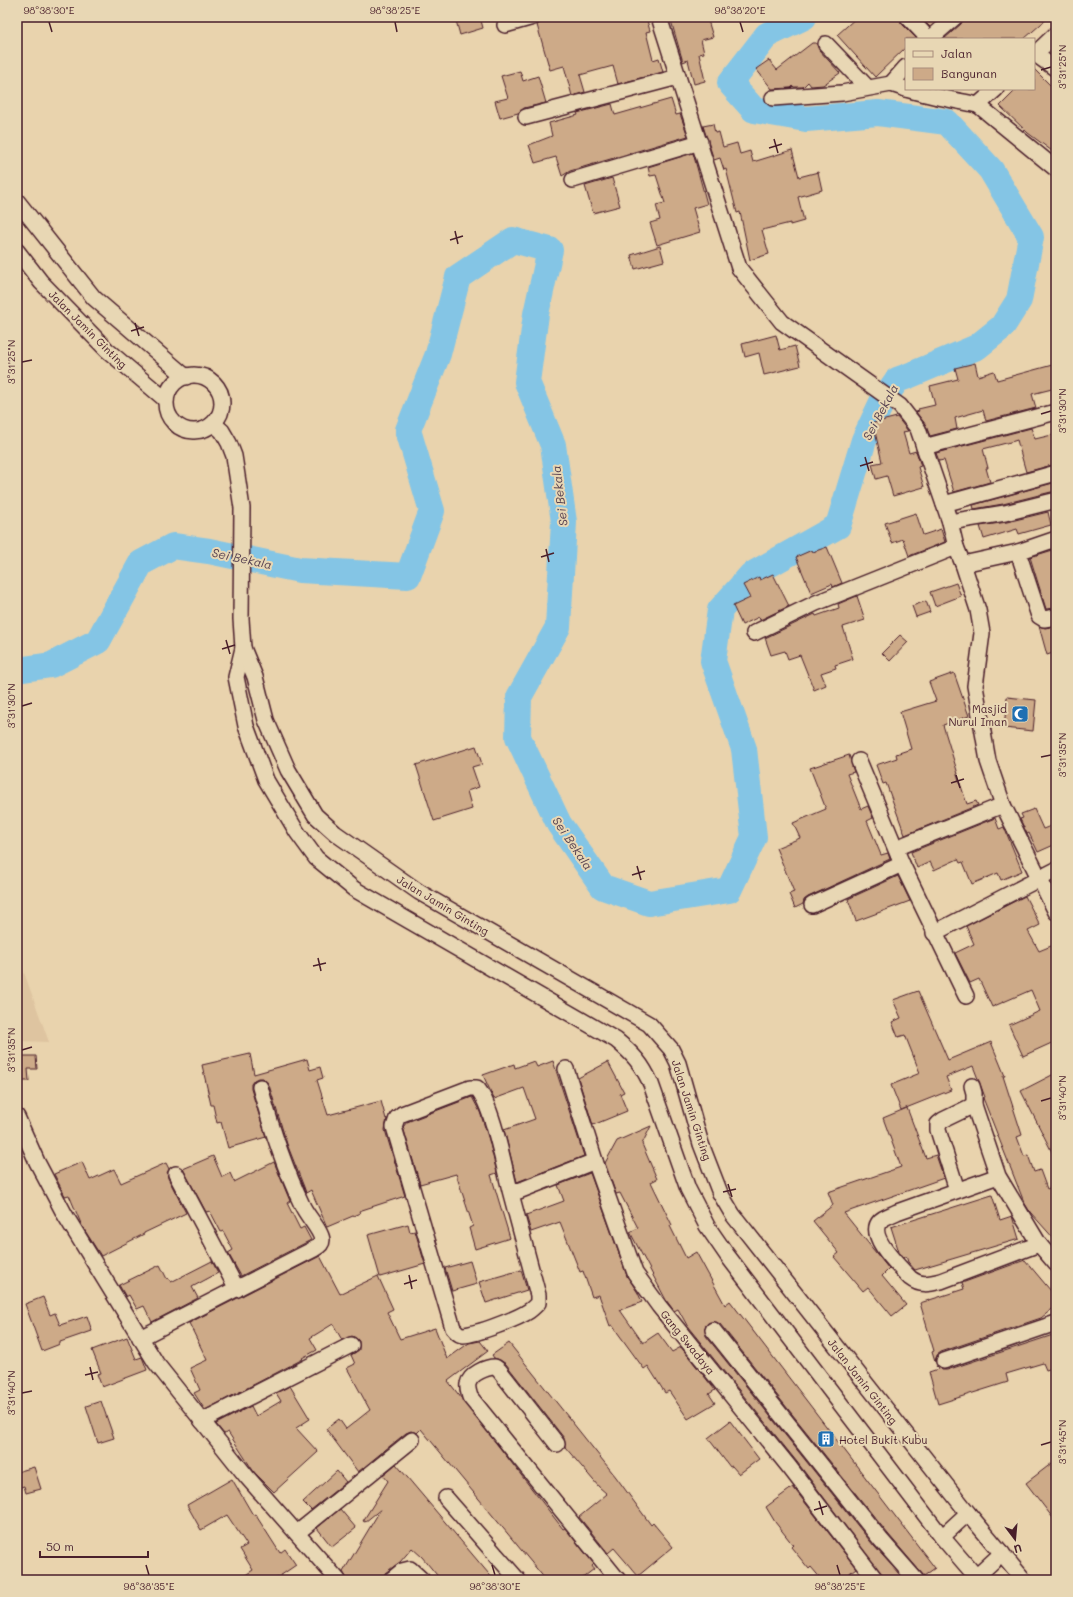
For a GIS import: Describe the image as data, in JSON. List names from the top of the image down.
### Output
{
  "streets": {
    "street": ["Jalan Jamin Ginting", "Gang Swadaya"]
  },
  "water": ["Sei Bekala"],
  "places": {
    "mosque": ["Masjid Nurul Iman"],
    "building": ["Hotel Bukit Kubu"]
  },
  "legend": ["Jalan", "Bangunan"],
  "scale_bar": "50 m",
  "north": "bottom",
  "coordinates": [
    "98°38'30\"E",
    "98°38'25\"E",
    "98°38'20\"E",
    "3°31'25\"N",
    "3°31'30\"N",
    "3°31'35\"N",
    "3°31'40\"N",
    "3°31'45\"N",
    "98°38'35\"E"
  ]
}
